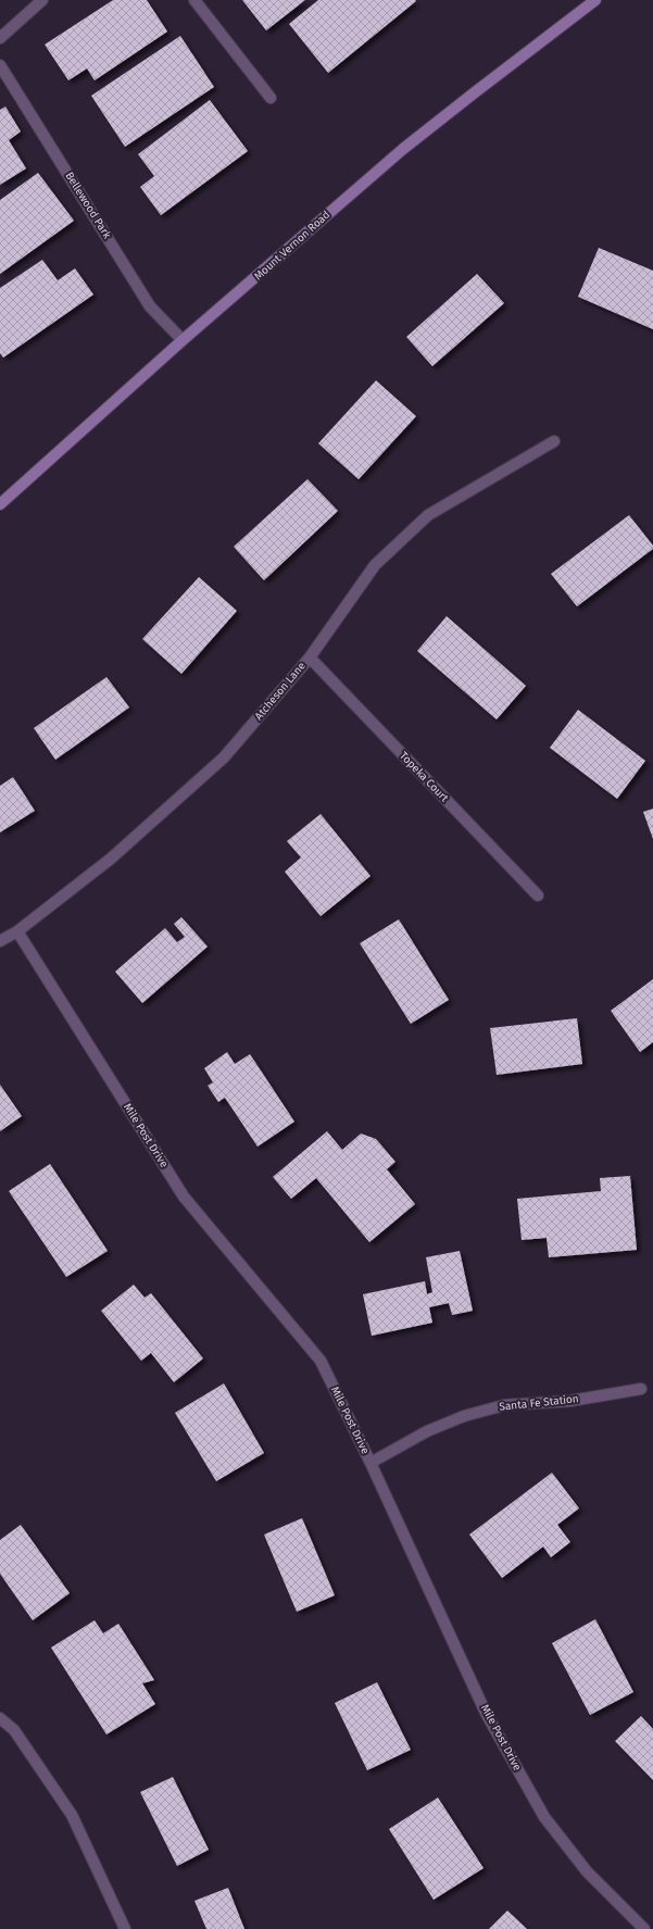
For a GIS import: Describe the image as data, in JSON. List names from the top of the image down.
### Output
{
  "streets": {
    "street": [
      "Bellewood Park",
      "Mount Vernon Road",
      "Atcheson Lane",
      "Topeka Court",
      "Mile Post Drive",
      "Santa Fe Station"
    ]
  },
  "crossings": [
    ["Bellewood Park", "Mount Vernon Road"],
    ["Atcheson Lane", "Topeka Court"],
    ["Atcheson Lane", "Mile Post Drive"],
    ["Mile Post Drive", "Santa Fe Station"]
  ]
}
